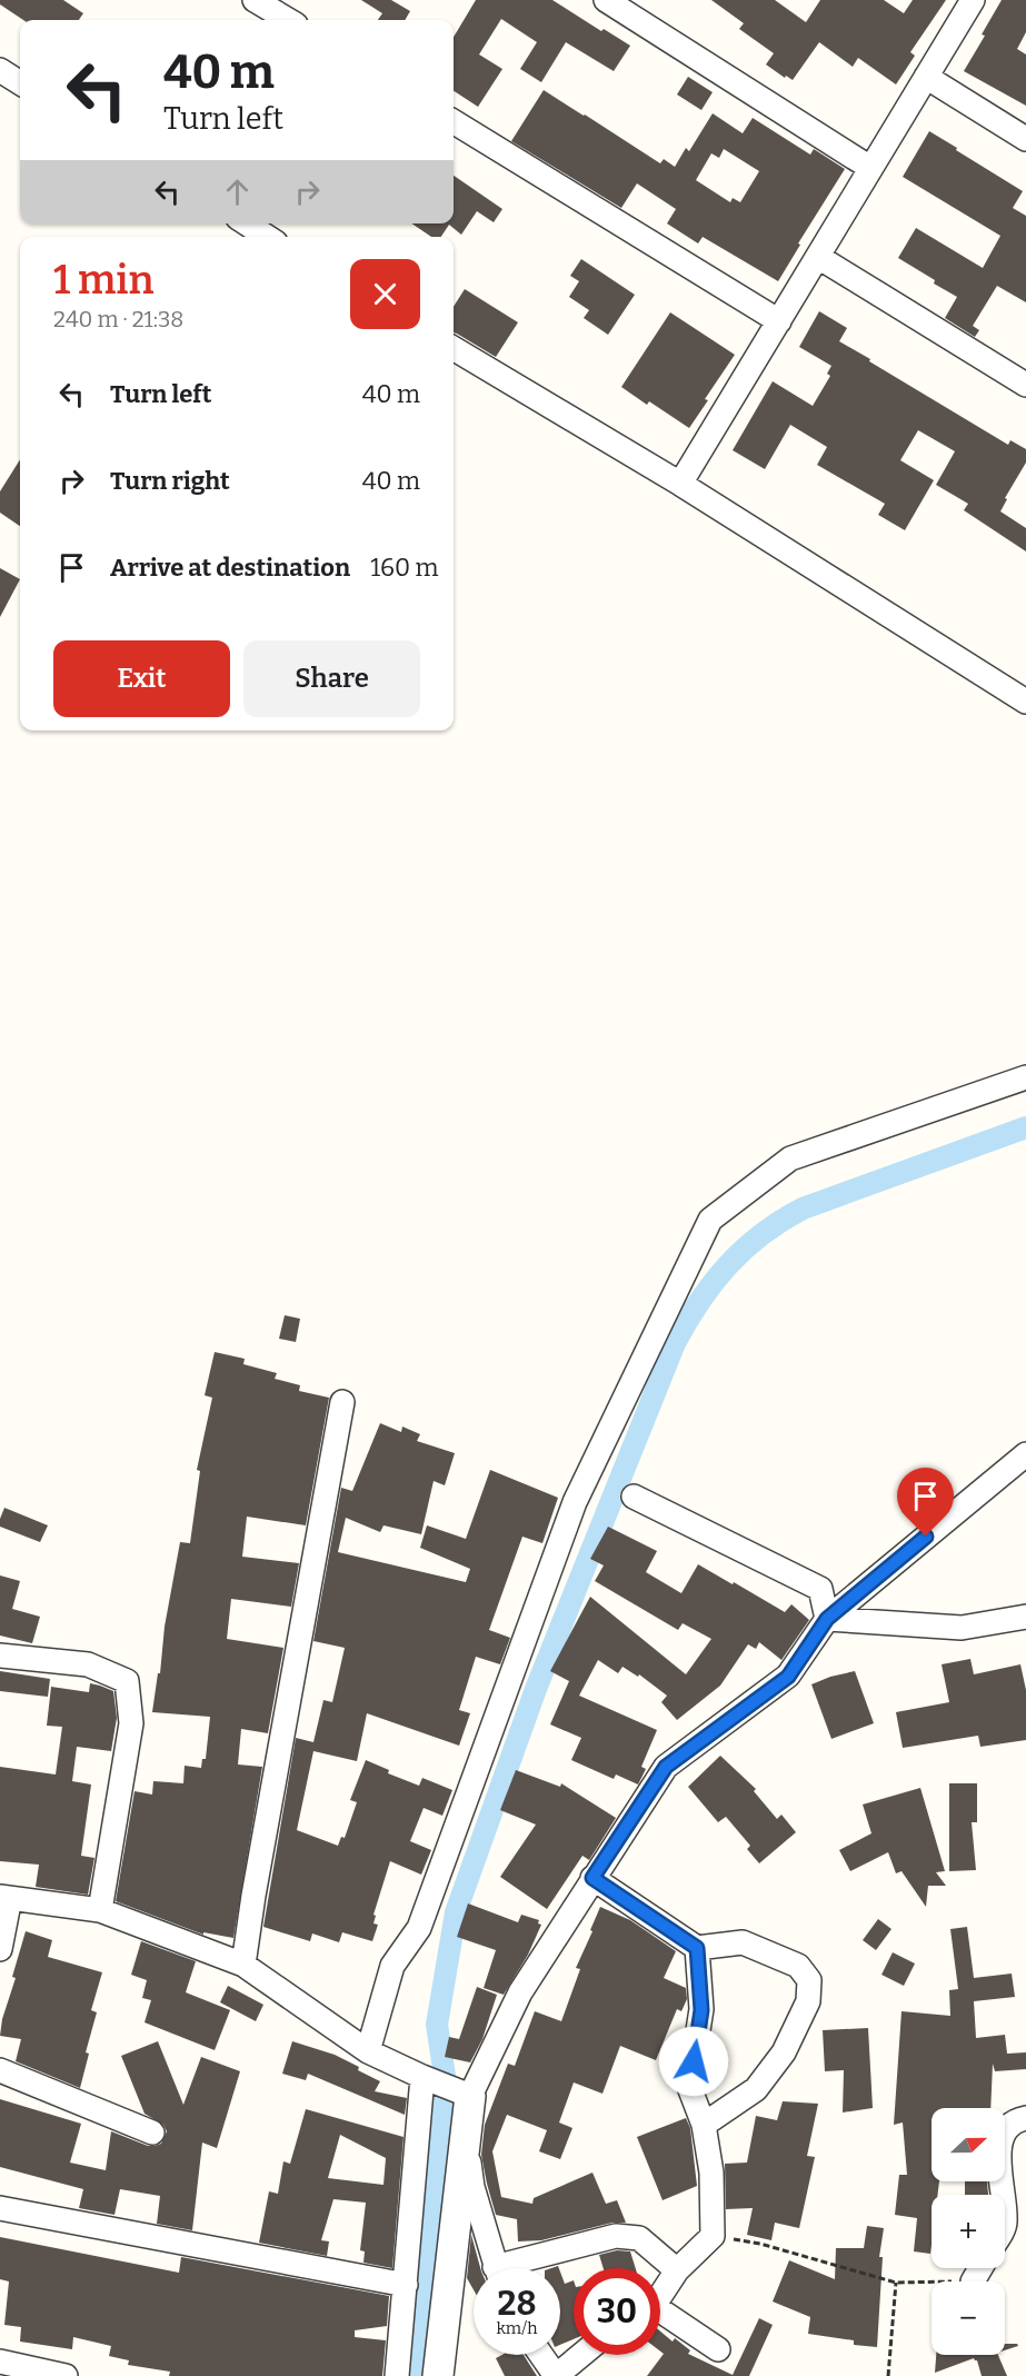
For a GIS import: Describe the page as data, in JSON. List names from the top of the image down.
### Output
{
  "north": "right",
  "page": {
    "turn": ["40 m", "Turn left"],
    "heading": ["1 min", "240 m · 21:38"],
    "list": [
      {
        "name": "Turn left",
        "value": "40 m"
      },
      {
        "name": "Turn right",
        "value": "40 m"
      },
      {
        "name": "Arrive at destination",
        "value": "160 m"
      }
    ],
    "buttons": ["Exit", "Share"],
    "map_buttons": ["+", "−"],
    "speed": "28 km/h",
    "limit": "30"
  }
}
